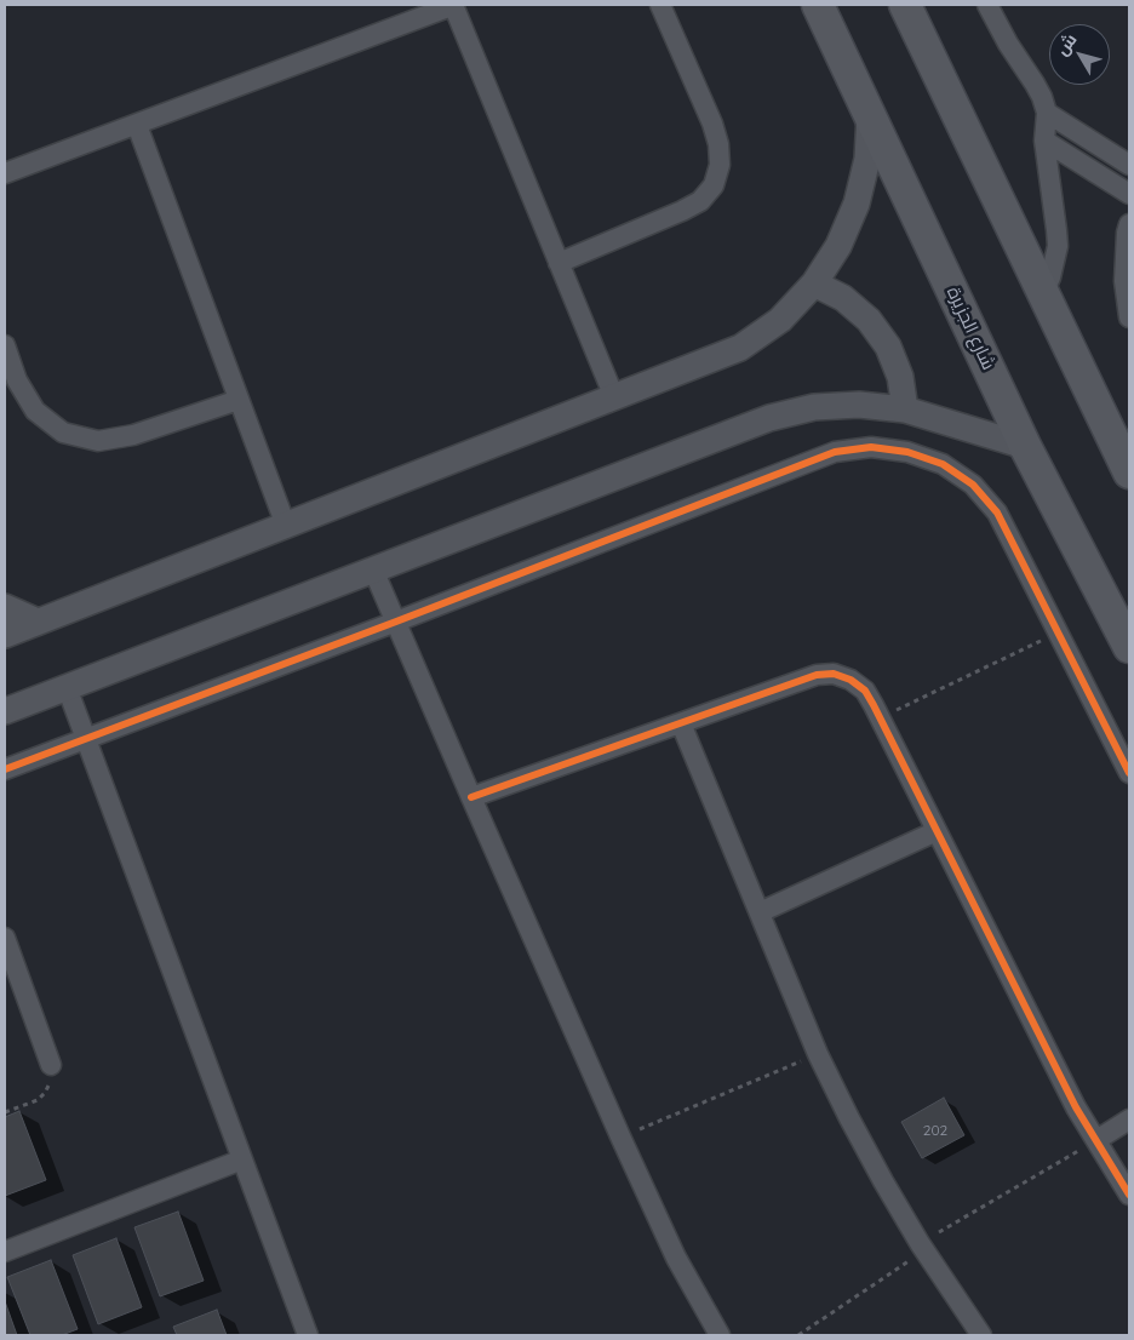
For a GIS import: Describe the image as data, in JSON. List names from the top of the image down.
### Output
{
  "streets": {
    "main road": ["شارع الجزيرة"]
  },
  "house_numbers": ["202"],
  "north": "top left"
}
